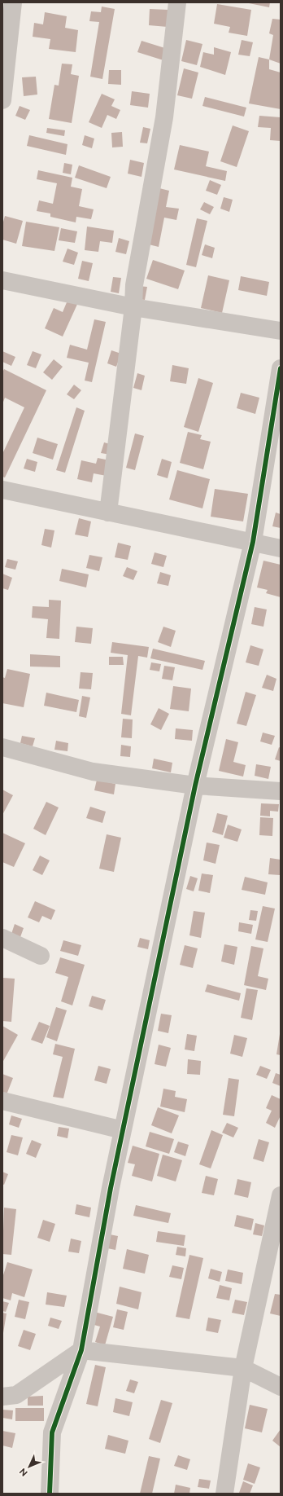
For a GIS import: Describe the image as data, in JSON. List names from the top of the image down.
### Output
{
  "north": "bottom left"
}
